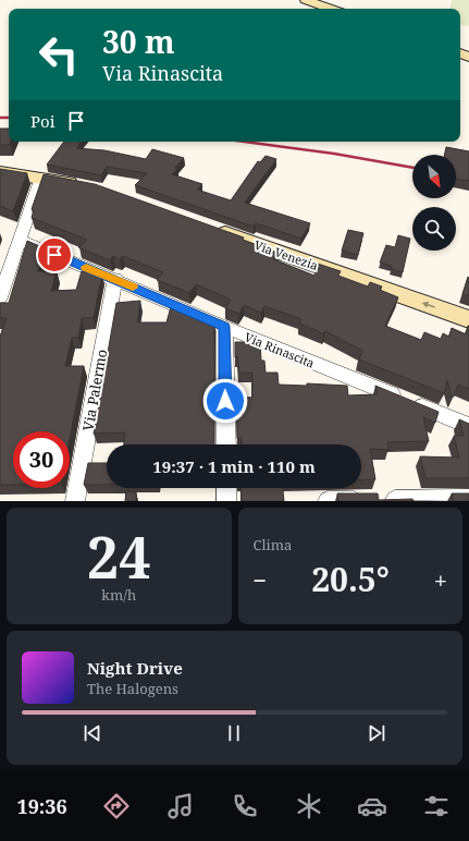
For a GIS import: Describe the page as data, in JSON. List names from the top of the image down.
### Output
{
  "streets": {
    "street": ["Via Venezia", "Via Rinascita", "Via Palermo"]
  },
  "crossings": [
    ["Via Rinascita", "Via Palermo"]
  ],
  "one_way": ["Via Venezia"],
  "north": "bottom right",
  "page": {
    "turn": ["30 m", "Via Rinascita"],
    "then": "Poi",
    "limit": "30",
    "trip": "19:37 · 1 min · 110 m",
    "tile": [
      ["24", "km/h"],
      "Clima"
    ],
    "heat": ["−", "20.5°", "+"],
    "song": ["Night Drive", "The Halogens"],
    "tabs": "19:36"
  }
}
